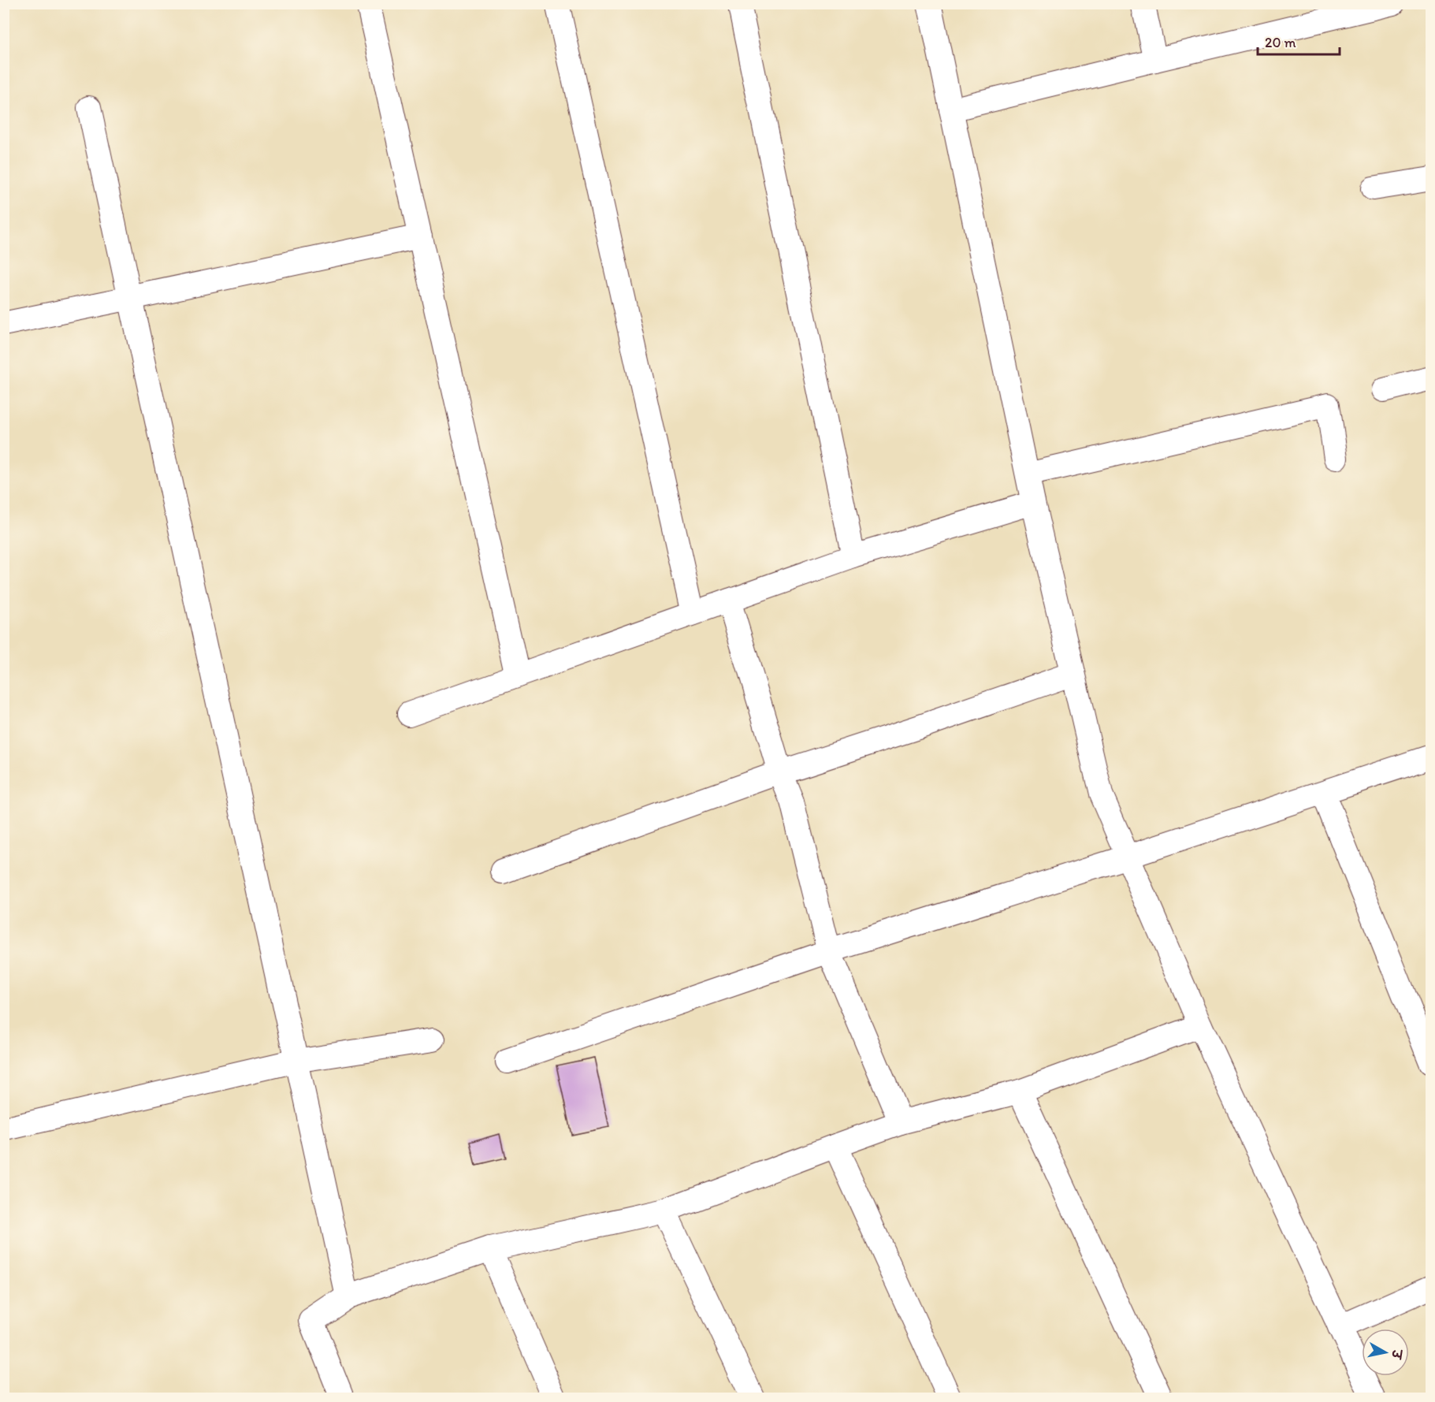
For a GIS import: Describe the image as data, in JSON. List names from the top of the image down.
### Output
{
  "scale_bar": "20 m",
  "north": "right"
}
